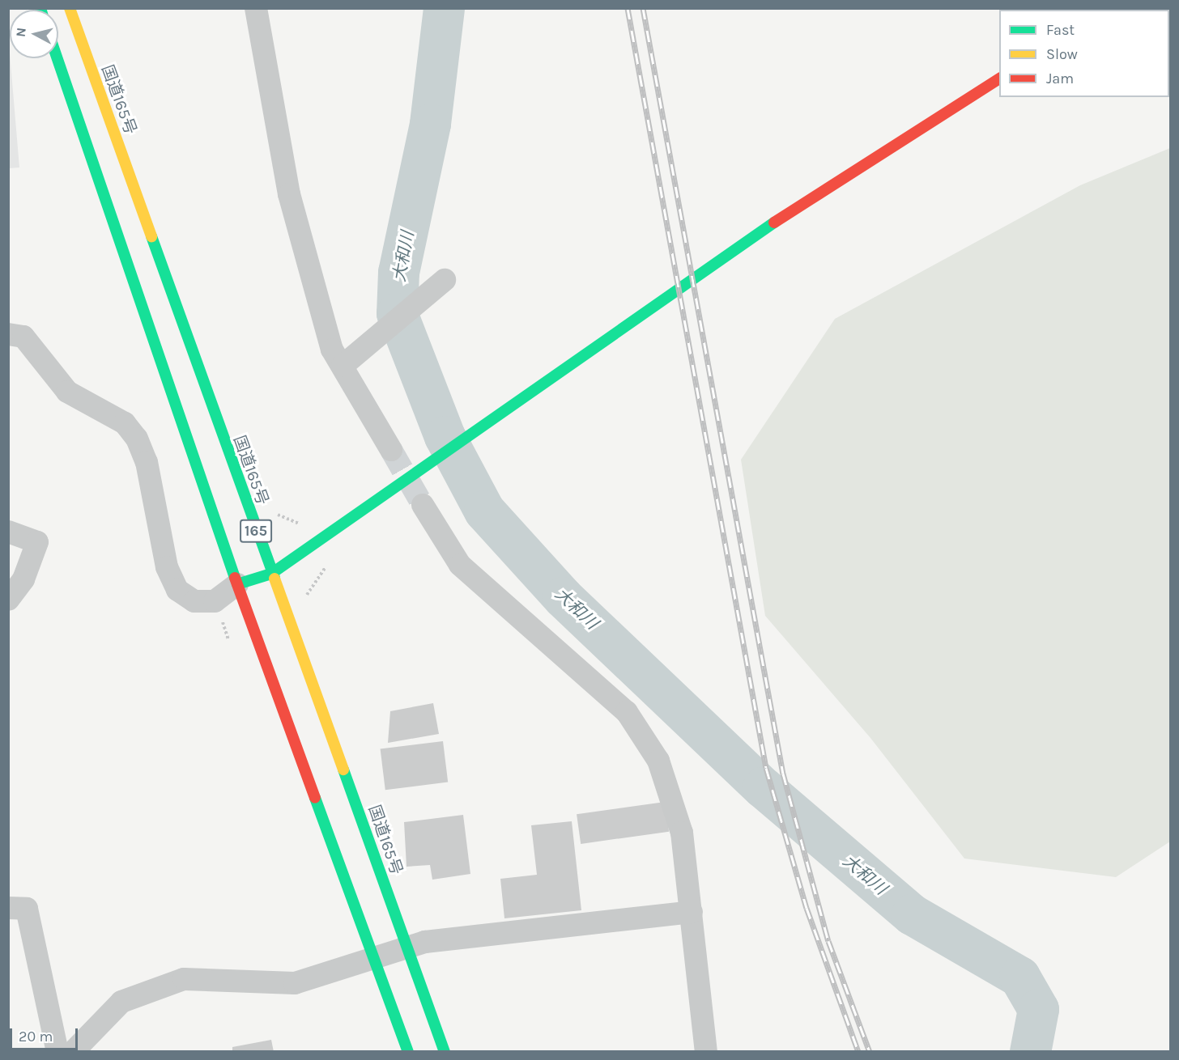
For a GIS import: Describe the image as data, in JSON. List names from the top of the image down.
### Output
{
  "streets": {
    "main road": ["国道165号", "165"]
  },
  "water": ["大和川"],
  "legend": ["Fast", "Slow", "Jam"],
  "scale_bar": "20 m",
  "north": "left"
}
